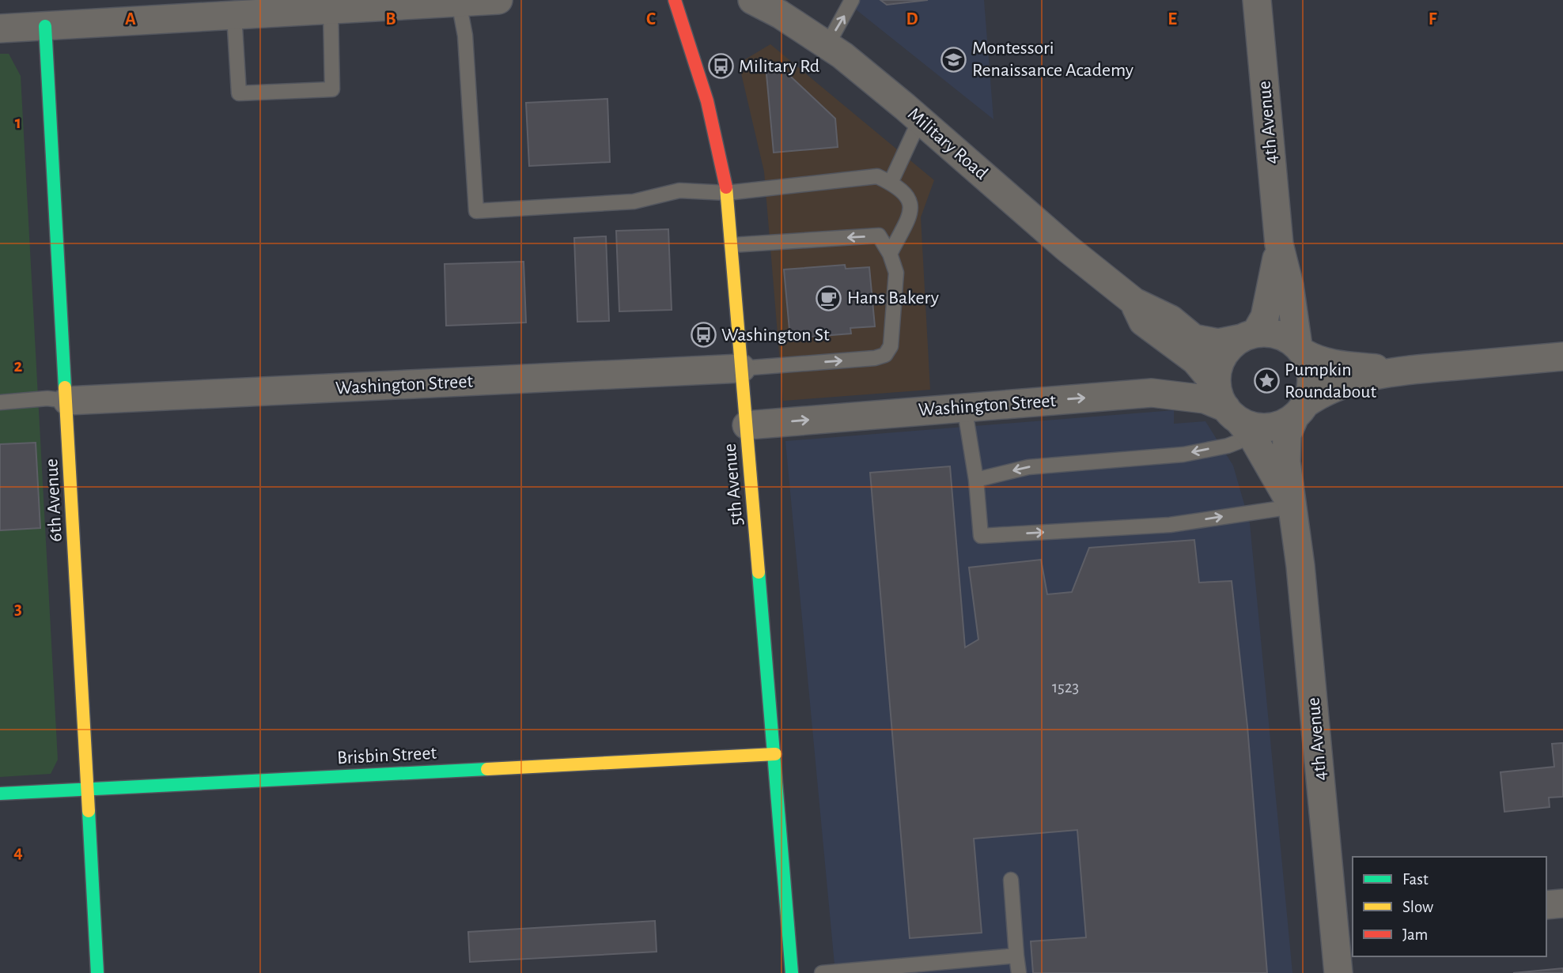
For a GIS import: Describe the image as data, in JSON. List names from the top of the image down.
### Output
{
  "streets": {
    "street": [
      "4th Avenue",
      "Military Road",
      "Washington Street",
      "5th Avenue",
      "6th Avenue",
      "Brisbin Street"
    ]
  },
  "crossings": [
    ["4th Avenue", "Military Road"],
    ["4th Avenue", "Washington Street"],
    ["Military Road", "Washington Street"],
    ["Washington Street", "5th Avenue"],
    ["Washington Street", "6th Avenue"],
    ["5th Avenue", "Brisbin Street"],
    ["6th Avenue", "Brisbin Street"]
  ],
  "one_way": ["Washington Street"],
  "places": {
    "school or university": ["Montessori Renaissance Academy"],
    "bus stop": ["Military Rd", "Washington St"],
    "cafe": ["Hans Bakery"],
    "place": ["Pumpkin Roundabout"]
  },
  "house_numbers": ["1523"],
  "legend": ["Fast", "Slow", "Jam"],
  "grid": {
    "columns": [
      "A",
      "B",
      "C",
      "D",
      "E",
      "F"
    ],
    "rows": [
      "1",
      "2",
      "3",
      "4"
    ]
  }
}
